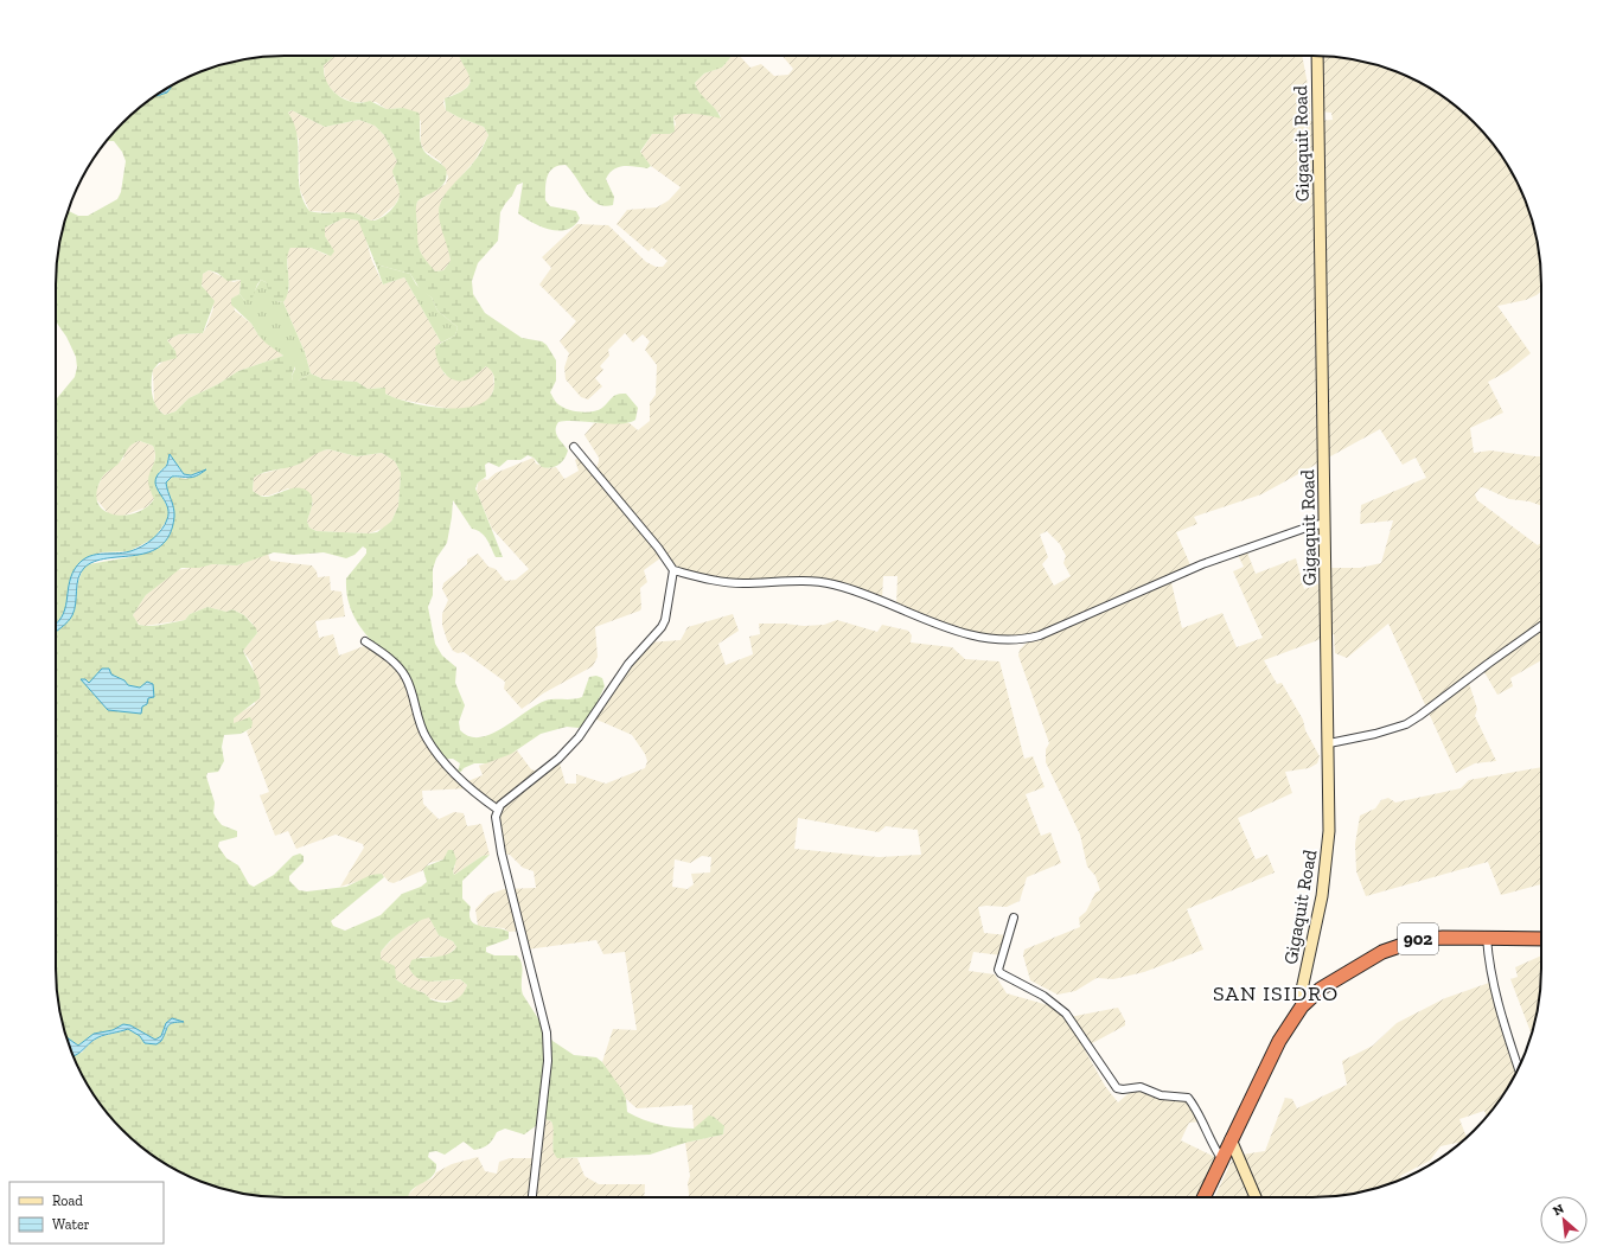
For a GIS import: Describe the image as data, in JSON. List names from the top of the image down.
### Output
{
  "streets": {
    "highway": ["902"],
    "main road": ["Gigaquit Road"]
  },
  "crossings": [
    ["Gigaquit Road", "902"]
  ],
  "districts": ["SAN ISIDRO"],
  "legend": ["Road", "Water"],
  "north": "top left"
}
